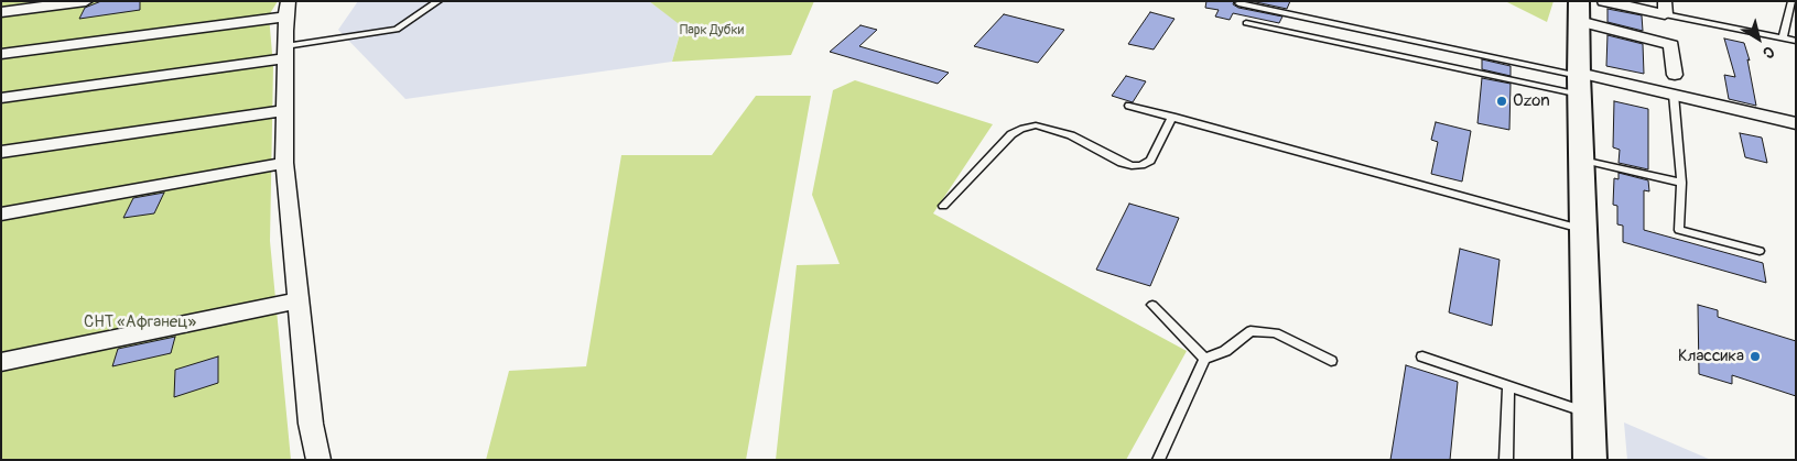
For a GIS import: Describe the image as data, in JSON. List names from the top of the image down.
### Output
{
  "parks": ["Парк Дубки", "СНТ «Афганец»"],
  "places": ["Ozon", "Классика"],
  "north": "bottom right"
}
